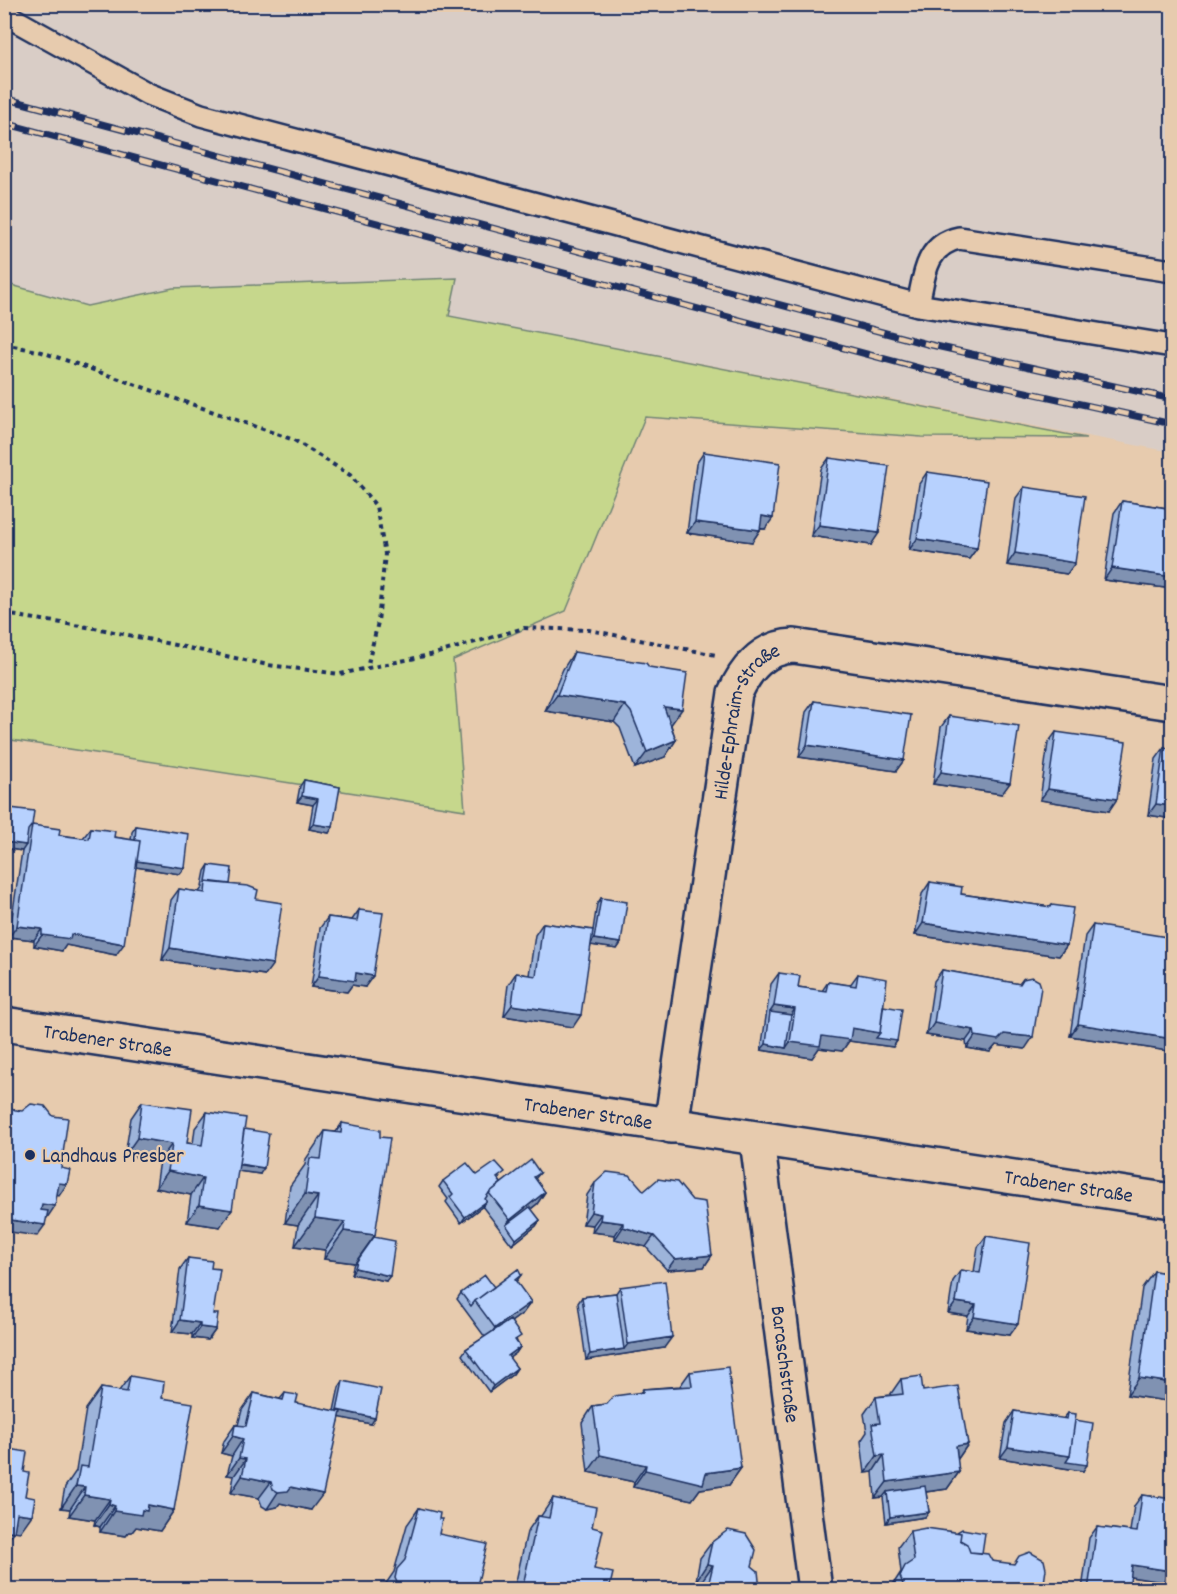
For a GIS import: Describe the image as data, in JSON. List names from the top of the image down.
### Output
{
  "streets": {
    "street": ["Hilde-Ephraim-Straße", "Trabener Straße", "Baraschstraße"]
  },
  "crossings": [
    ["Hilde-Ephraim-Straße", "Trabener Straße"],
    ["Trabener Straße", "Baraschstraße"]
  ],
  "places": ["Landhaus Presber"]
}
